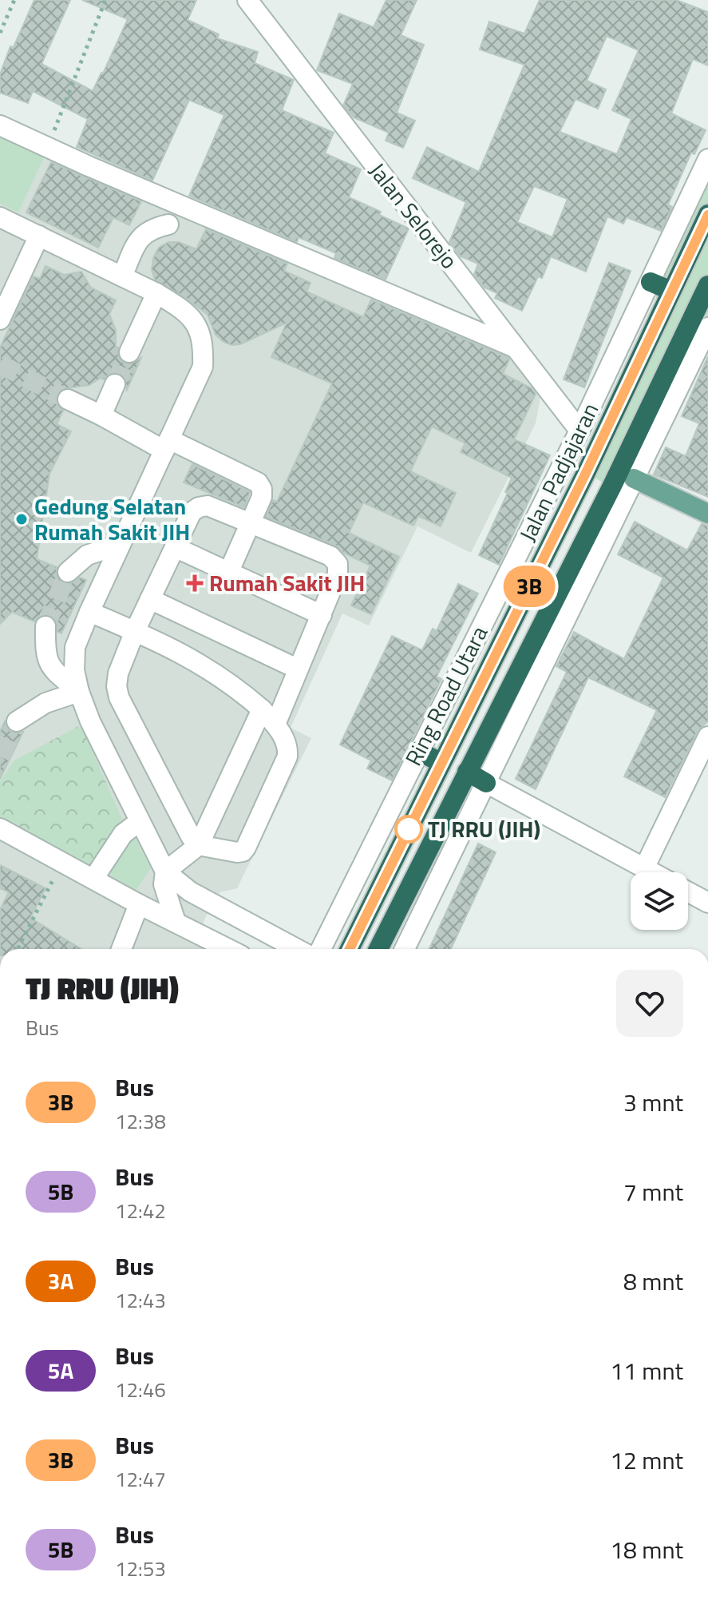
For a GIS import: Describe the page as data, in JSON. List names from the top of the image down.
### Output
{
  "streets": {
    "highway": ["Jalan Padjajaran"],
    "street": ["Jalan Selorejo", "Ring Road Utara"]
  },
  "crossings": [
    ["Jalan Selorejo", "Ring Road Utara"]
  ],
  "places": {
    "other": ["Gedung Selatan Rumah Sakit JIH", "TJ RRU (JIH)"],
    "health": ["Rumah Sakit JIH"]
  },
  "lines": ["bus line 3B"],
  "page": {
    "on_map": "3B",
    "heading": ["TJ RRU (JIH)", "Bus"],
    "list": [
      {
        "mark": "3B",
        "name": "Bus",
        "note": "12:38",
        "value": "3 mnt"
      },
      {
        "mark": "5B",
        "name": "Bus",
        "note": "12:42",
        "value": "7 mnt"
      },
      {
        "mark": "3A",
        "name": "Bus",
        "note": "12:43",
        "value": "8 mnt"
      },
      {
        "mark": "5A",
        "name": "Bus",
        "note": "12:46",
        "value": "11 mnt"
      },
      {
        "mark": "3B",
        "name": "Bus",
        "note": "12:47",
        "value": "12 mnt"
      },
      {
        "mark": "5B",
        "name": "Bus",
        "note": "12:53",
        "value": "18 mnt"
      }
    ]
  }
}
